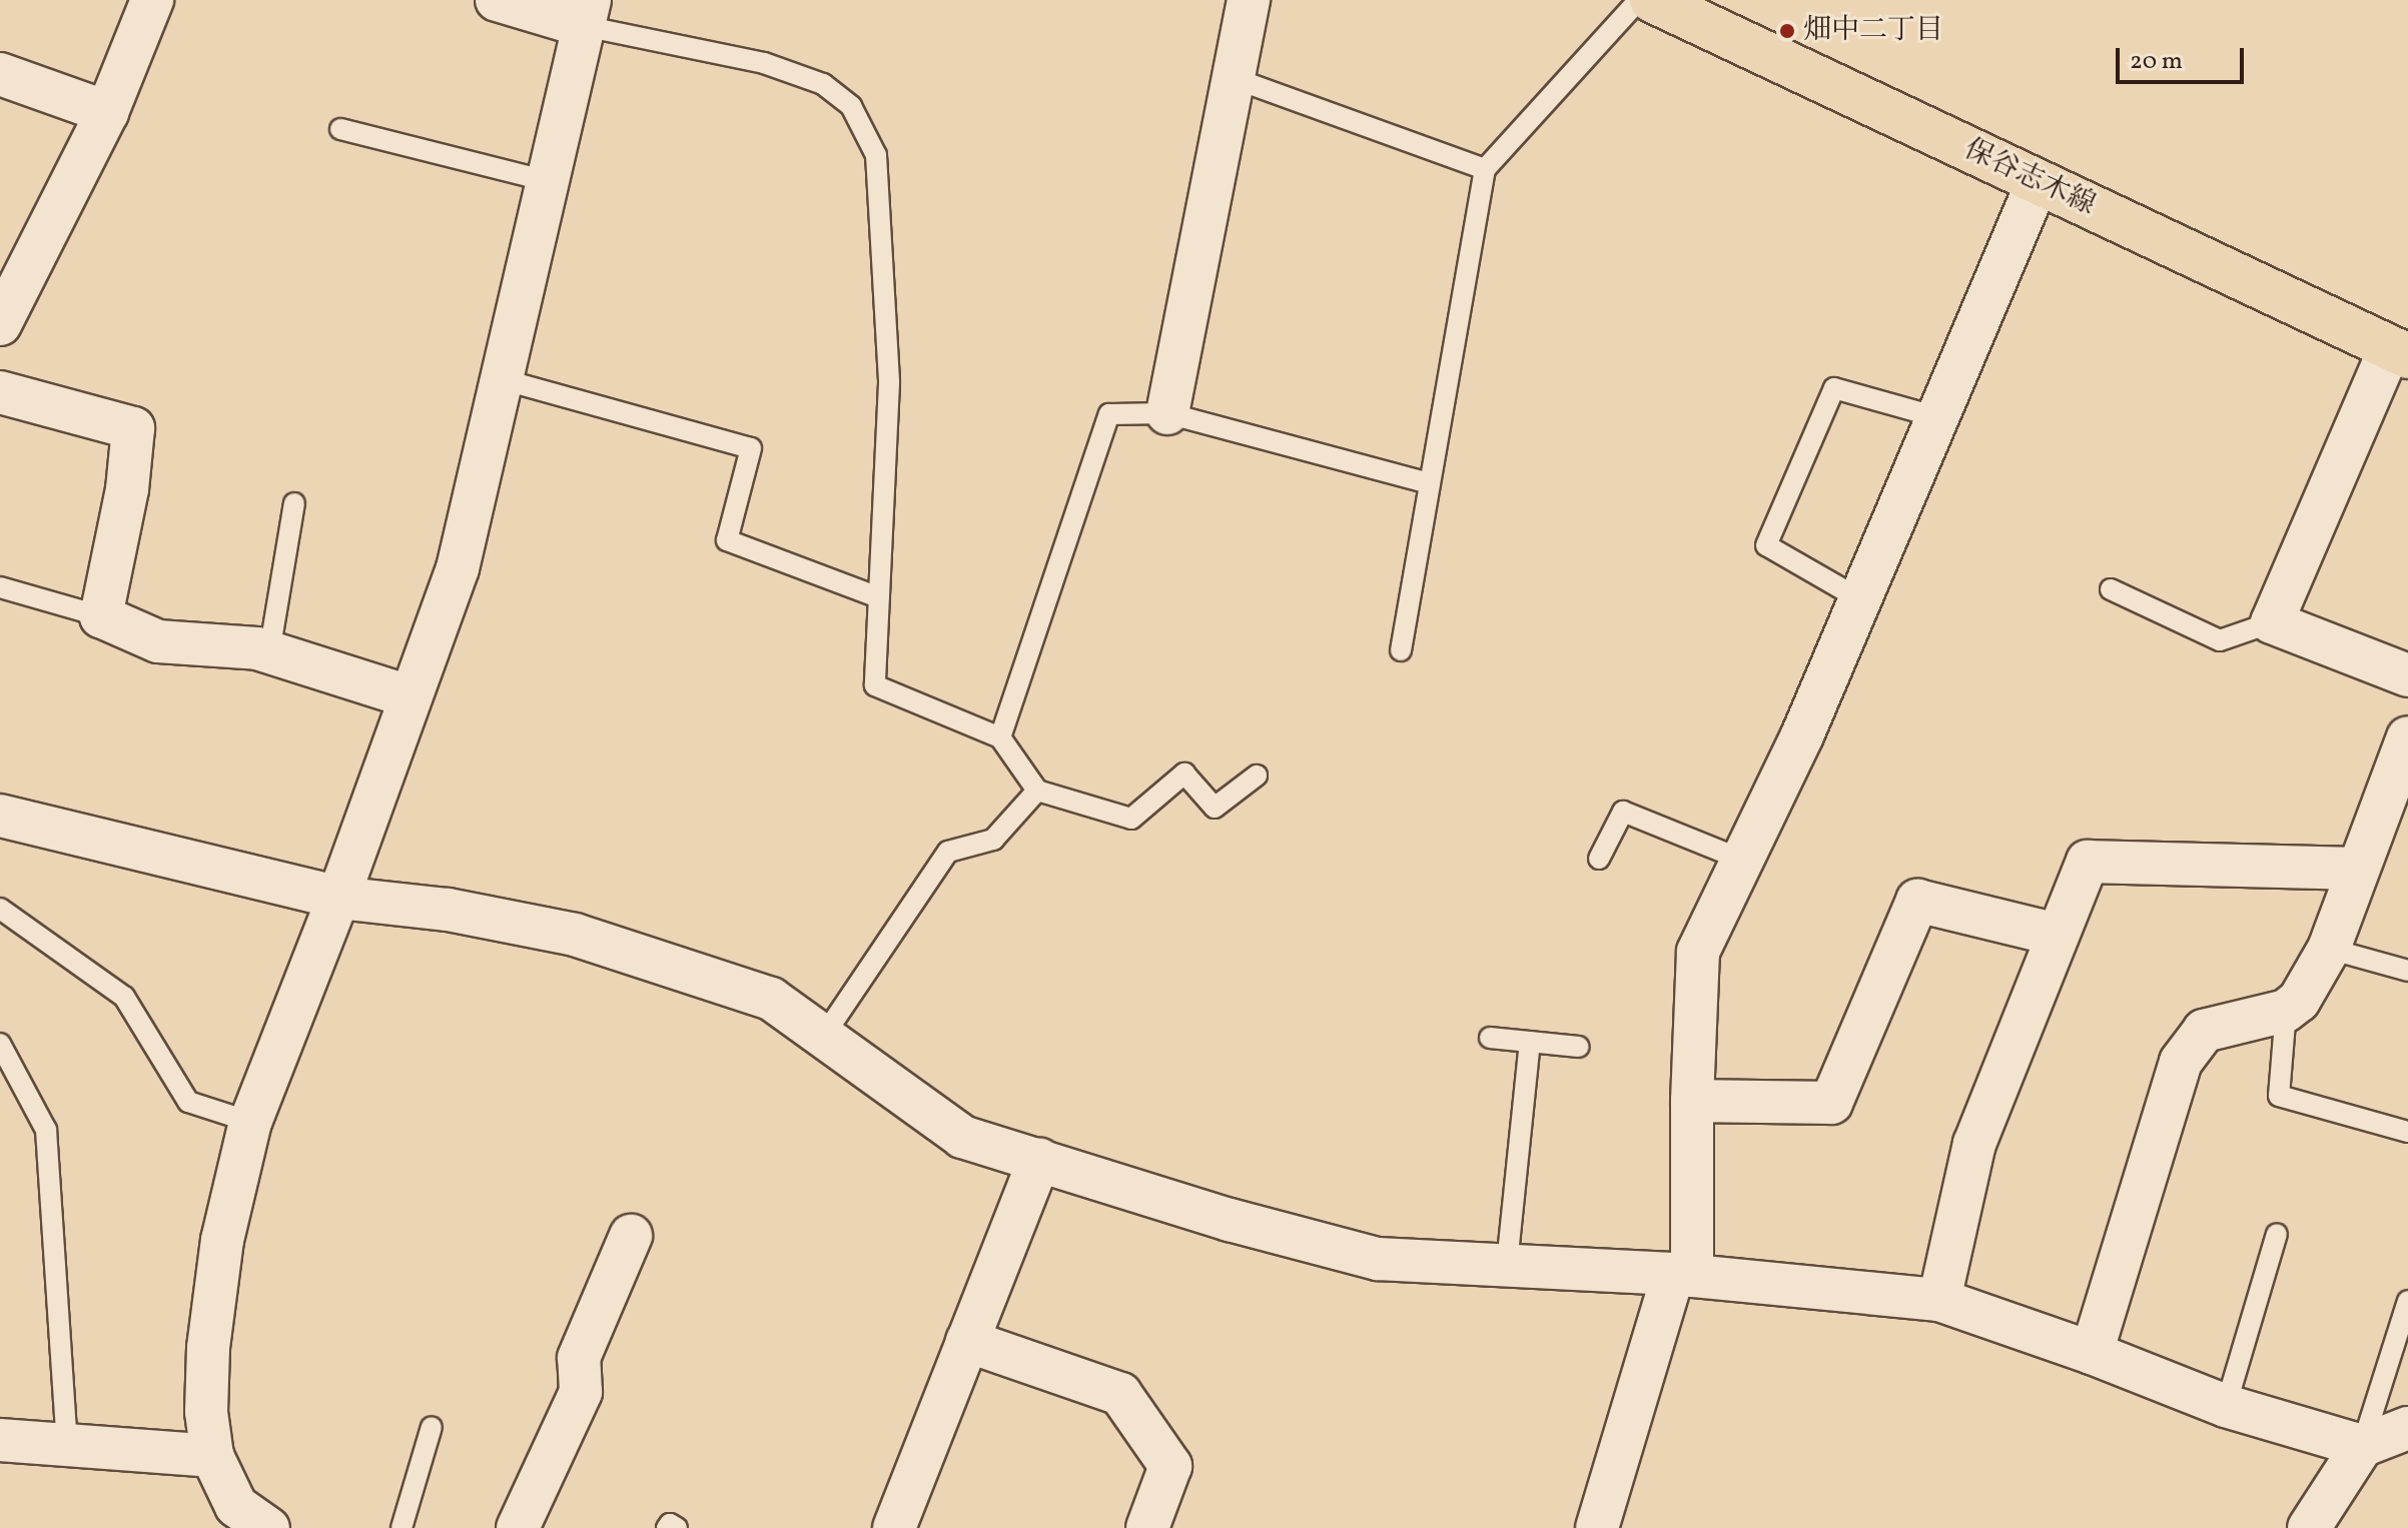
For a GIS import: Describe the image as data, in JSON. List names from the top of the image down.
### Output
{
  "streets": {
    "main road": ["保谷志木線"]
  },
  "places": ["畑中二丁目"],
  "scale_bar": "20 m"
}
